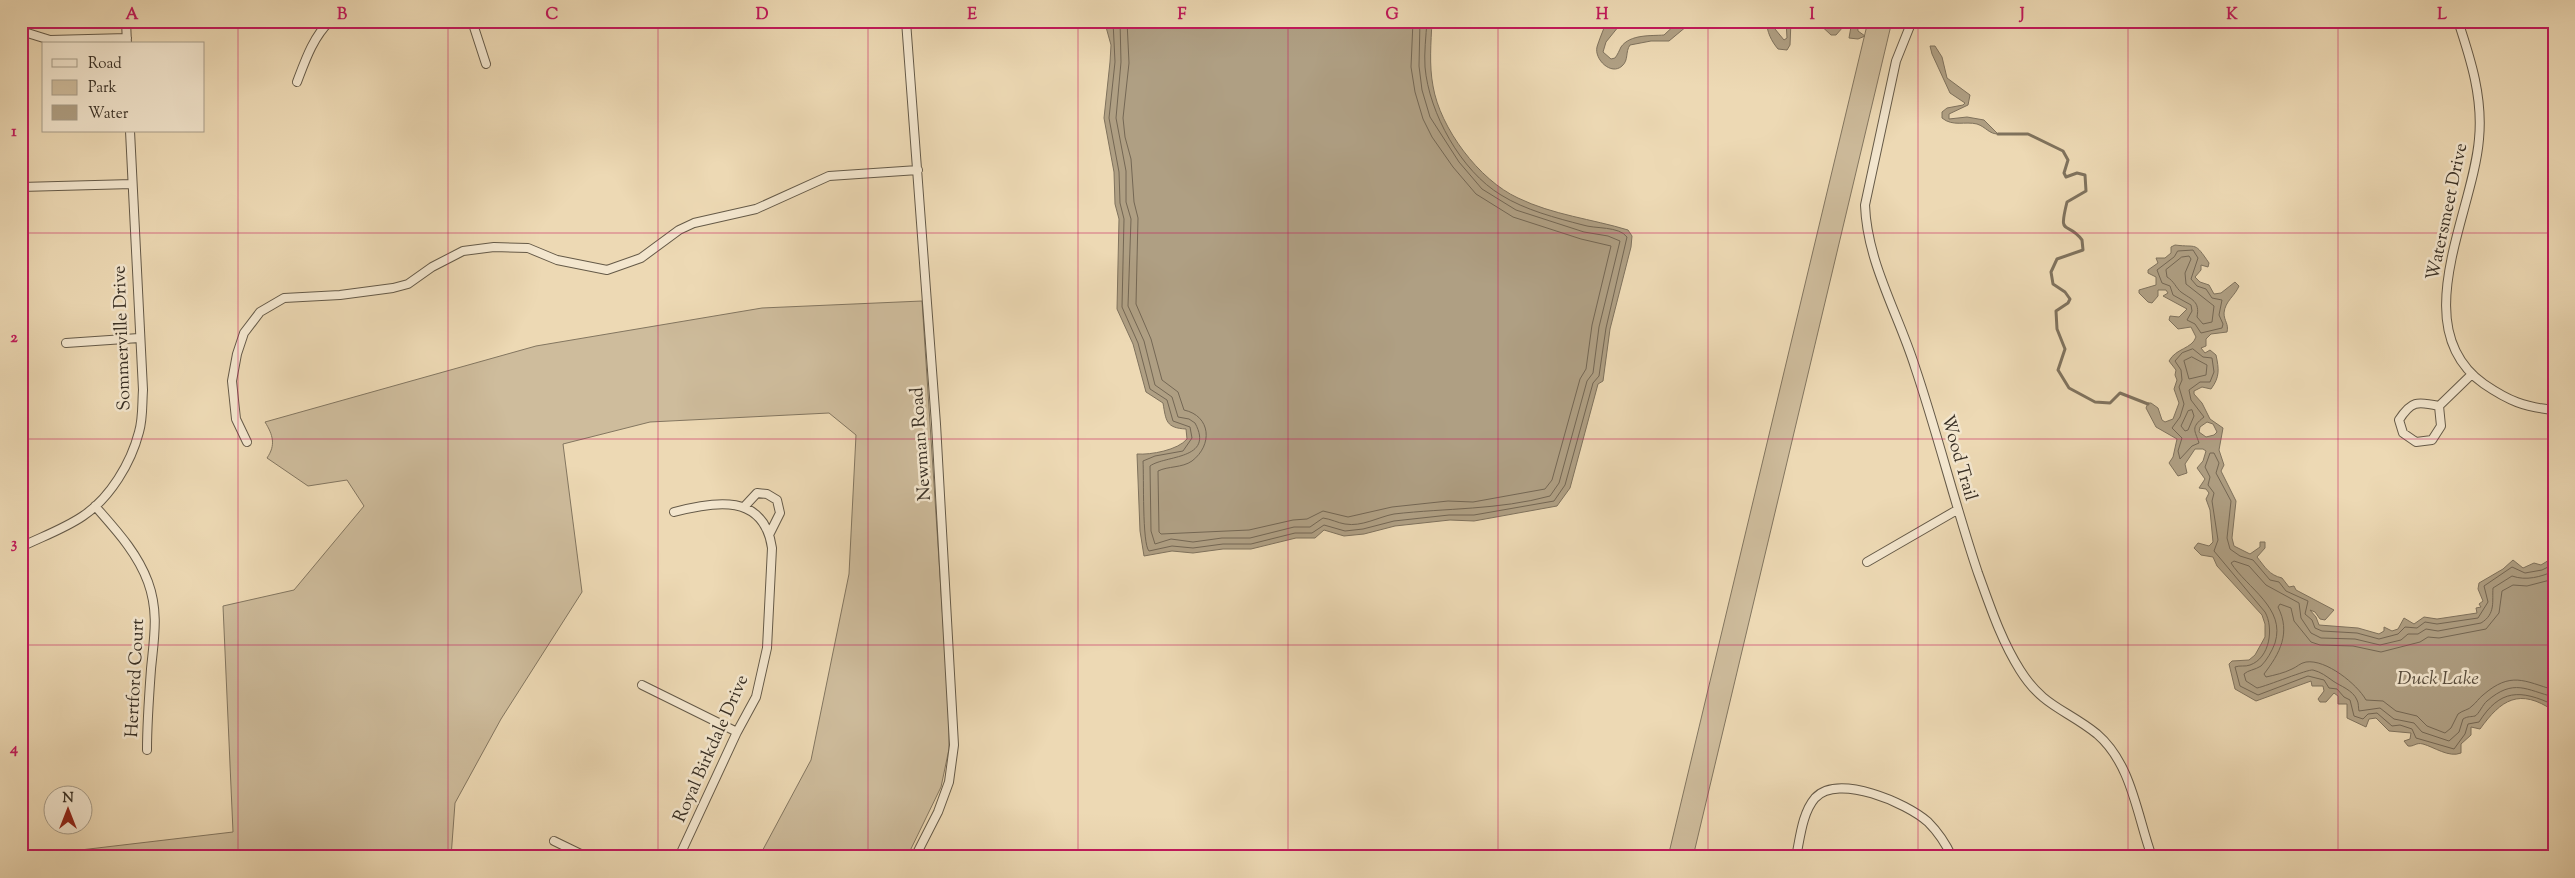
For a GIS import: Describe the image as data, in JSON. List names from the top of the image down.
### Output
{
  "streets": {
    "street": [
      "Watersmeet Drive",
      "Sommerville Drive",
      "Newman Road",
      "Wood Trail",
      "Hertford Court",
      "Royal Birkdale Drive"
    ]
  },
  "crossings": [
    ["Sommerville Drive", "Hertford Court"]
  ],
  "water": ["Duck Lake"],
  "legend": ["Road", "Park", "Water"],
  "north": "top",
  "grid": {
    "columns": [
      "A",
      "B",
      "C",
      "D",
      "E",
      "F",
      "G",
      "H",
      "I",
      "J",
      "K",
      "L"
    ],
    "rows": [
      "1",
      "2",
      "3",
      "4"
    ]
  }
}
